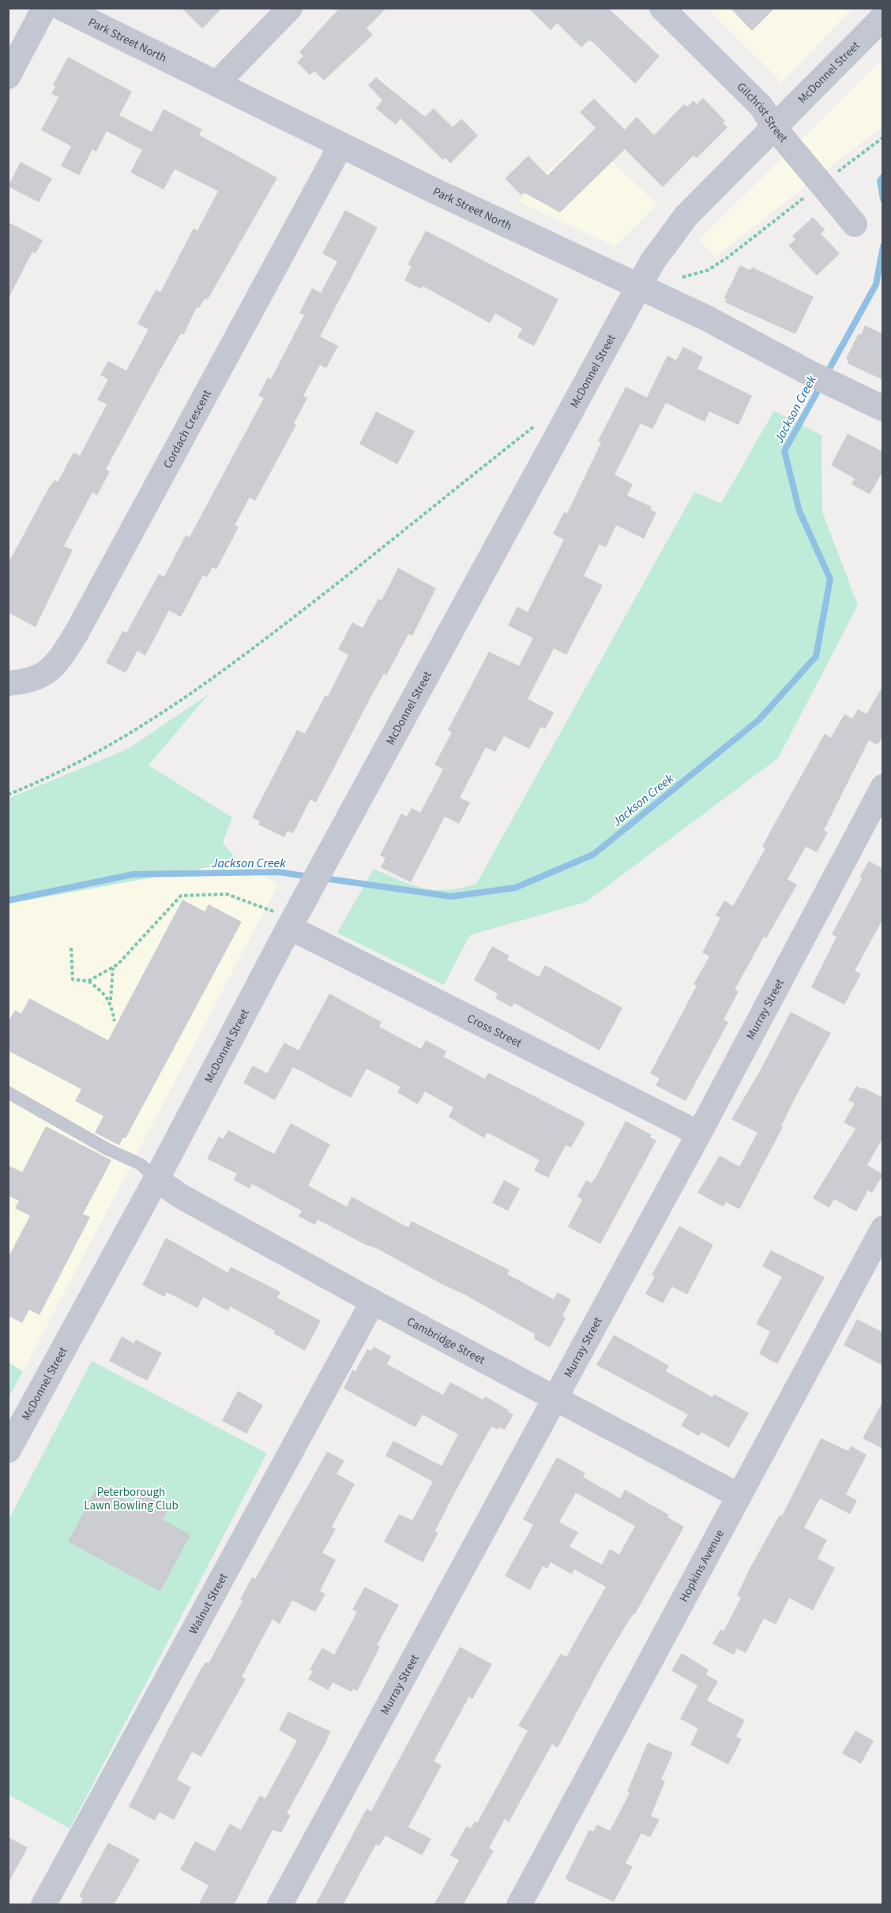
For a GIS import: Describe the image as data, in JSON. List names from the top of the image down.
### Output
{
  "streets": {
    "street": [
      "Park Street North",
      "McDonnel Street",
      "Gilchrist Street",
      "Cordach Crescent",
      "Murray Street",
      "Cross Street",
      "Cambridge Street",
      "Hopkins Avenue",
      "Walnut Street"
    ]
  },
  "crossings": [
    ["Park Street North", "McDonnel Street"],
    ["Park Street North", "Cordach Crescent"],
    ["McDonnel Street", "Gilchrist Street"],
    ["McDonnel Street", "Cross Street"],
    ["McDonnel Street", "Cambridge Street"],
    ["Murray Street", "Cross Street"],
    ["Murray Street", "Cambridge Street"],
    ["Cambridge Street", "Hopkins Avenue"],
    ["Cambridge Street", "Walnut Street"]
  ],
  "water": ["Jackson Creek"],
  "parks": ["Peterborough Lawn Bowling Club"]
}
